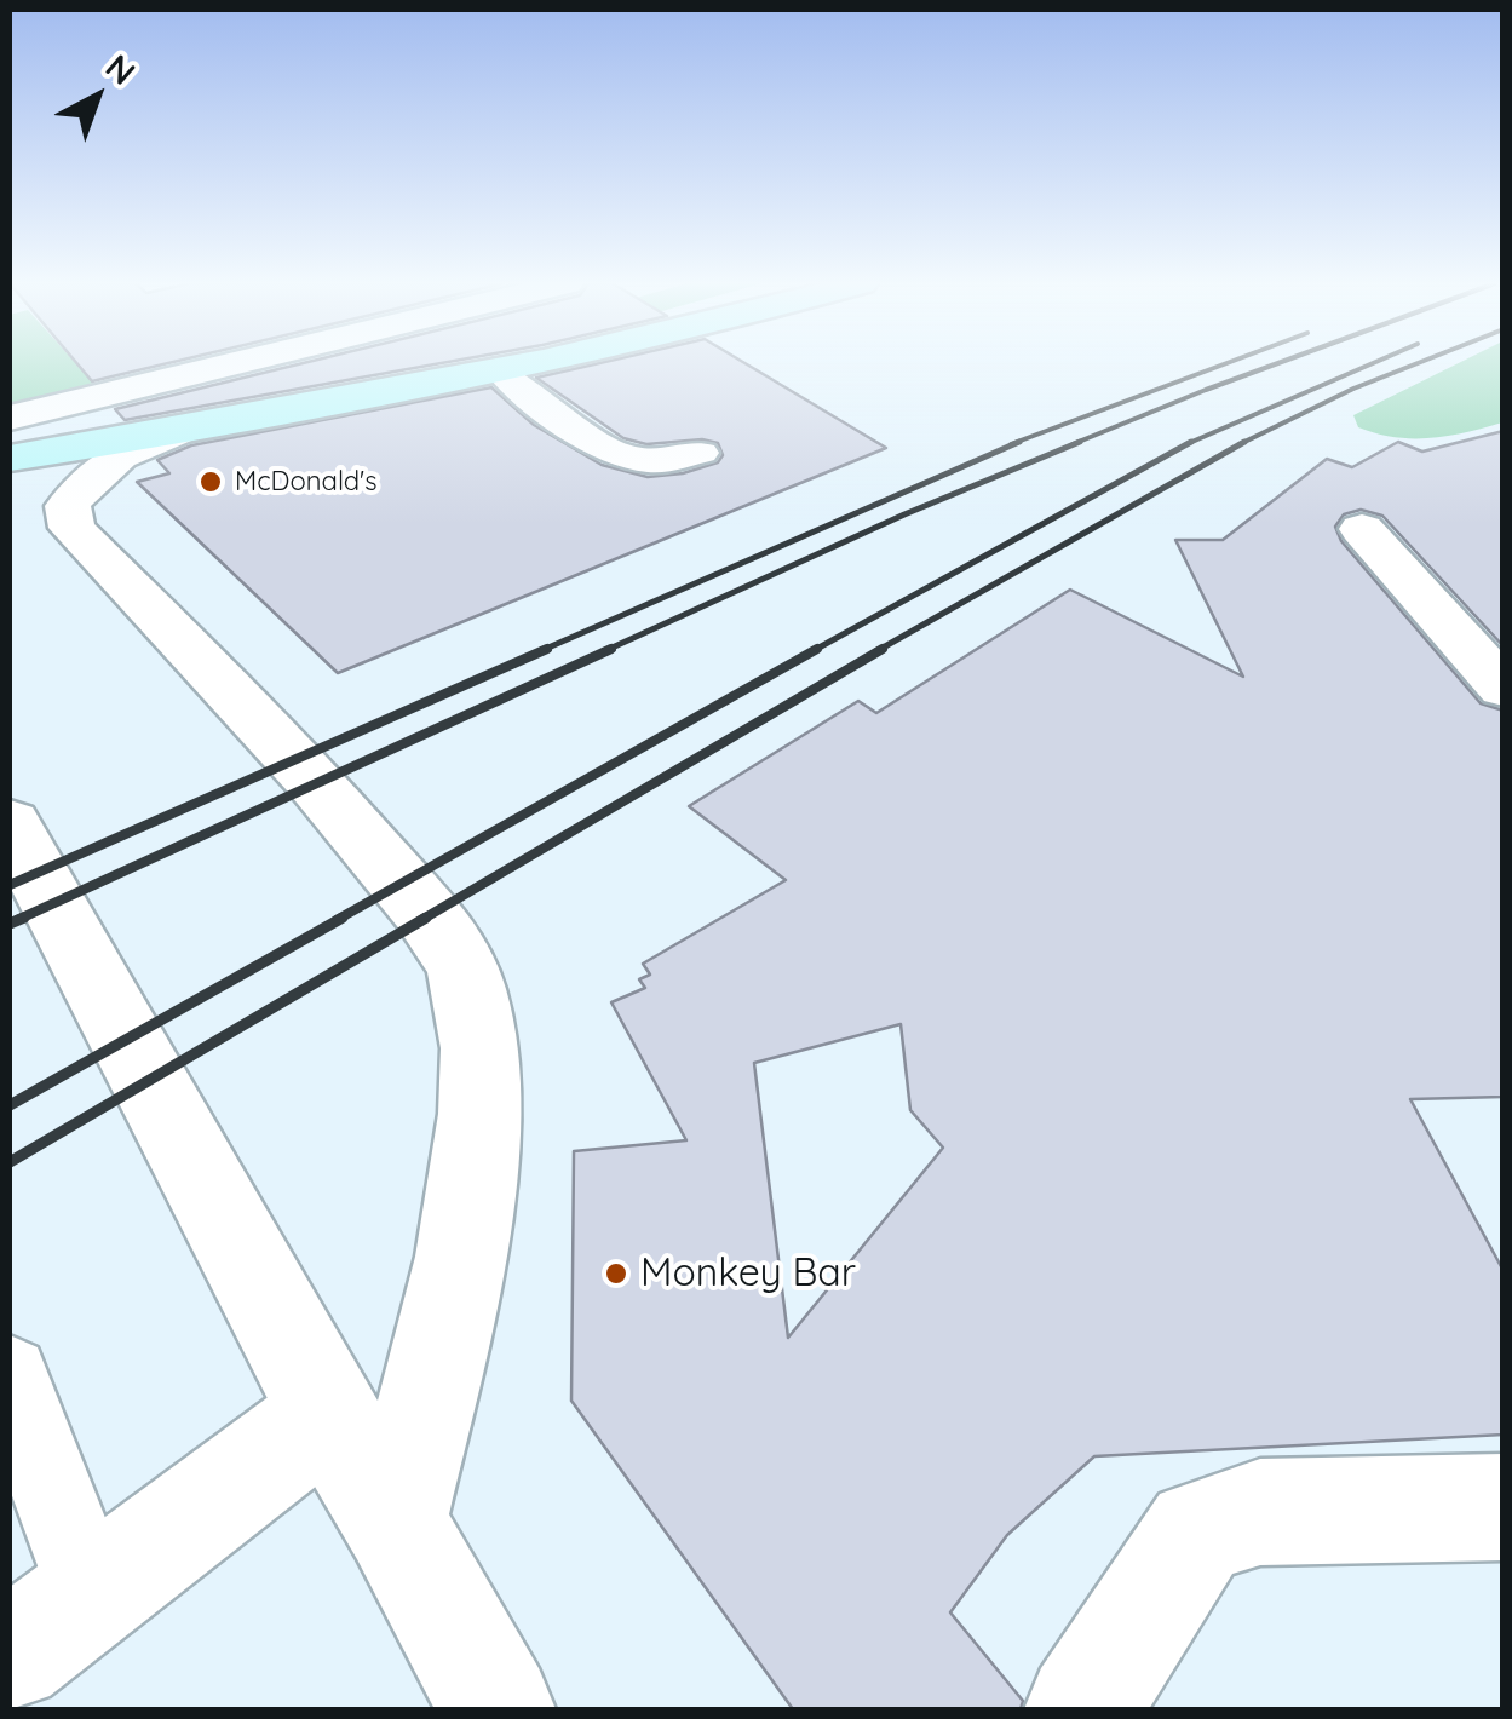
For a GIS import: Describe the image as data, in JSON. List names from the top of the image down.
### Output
{
  "places": ["McDonald's", "Monkey Bar"],
  "north": "top right"
}
